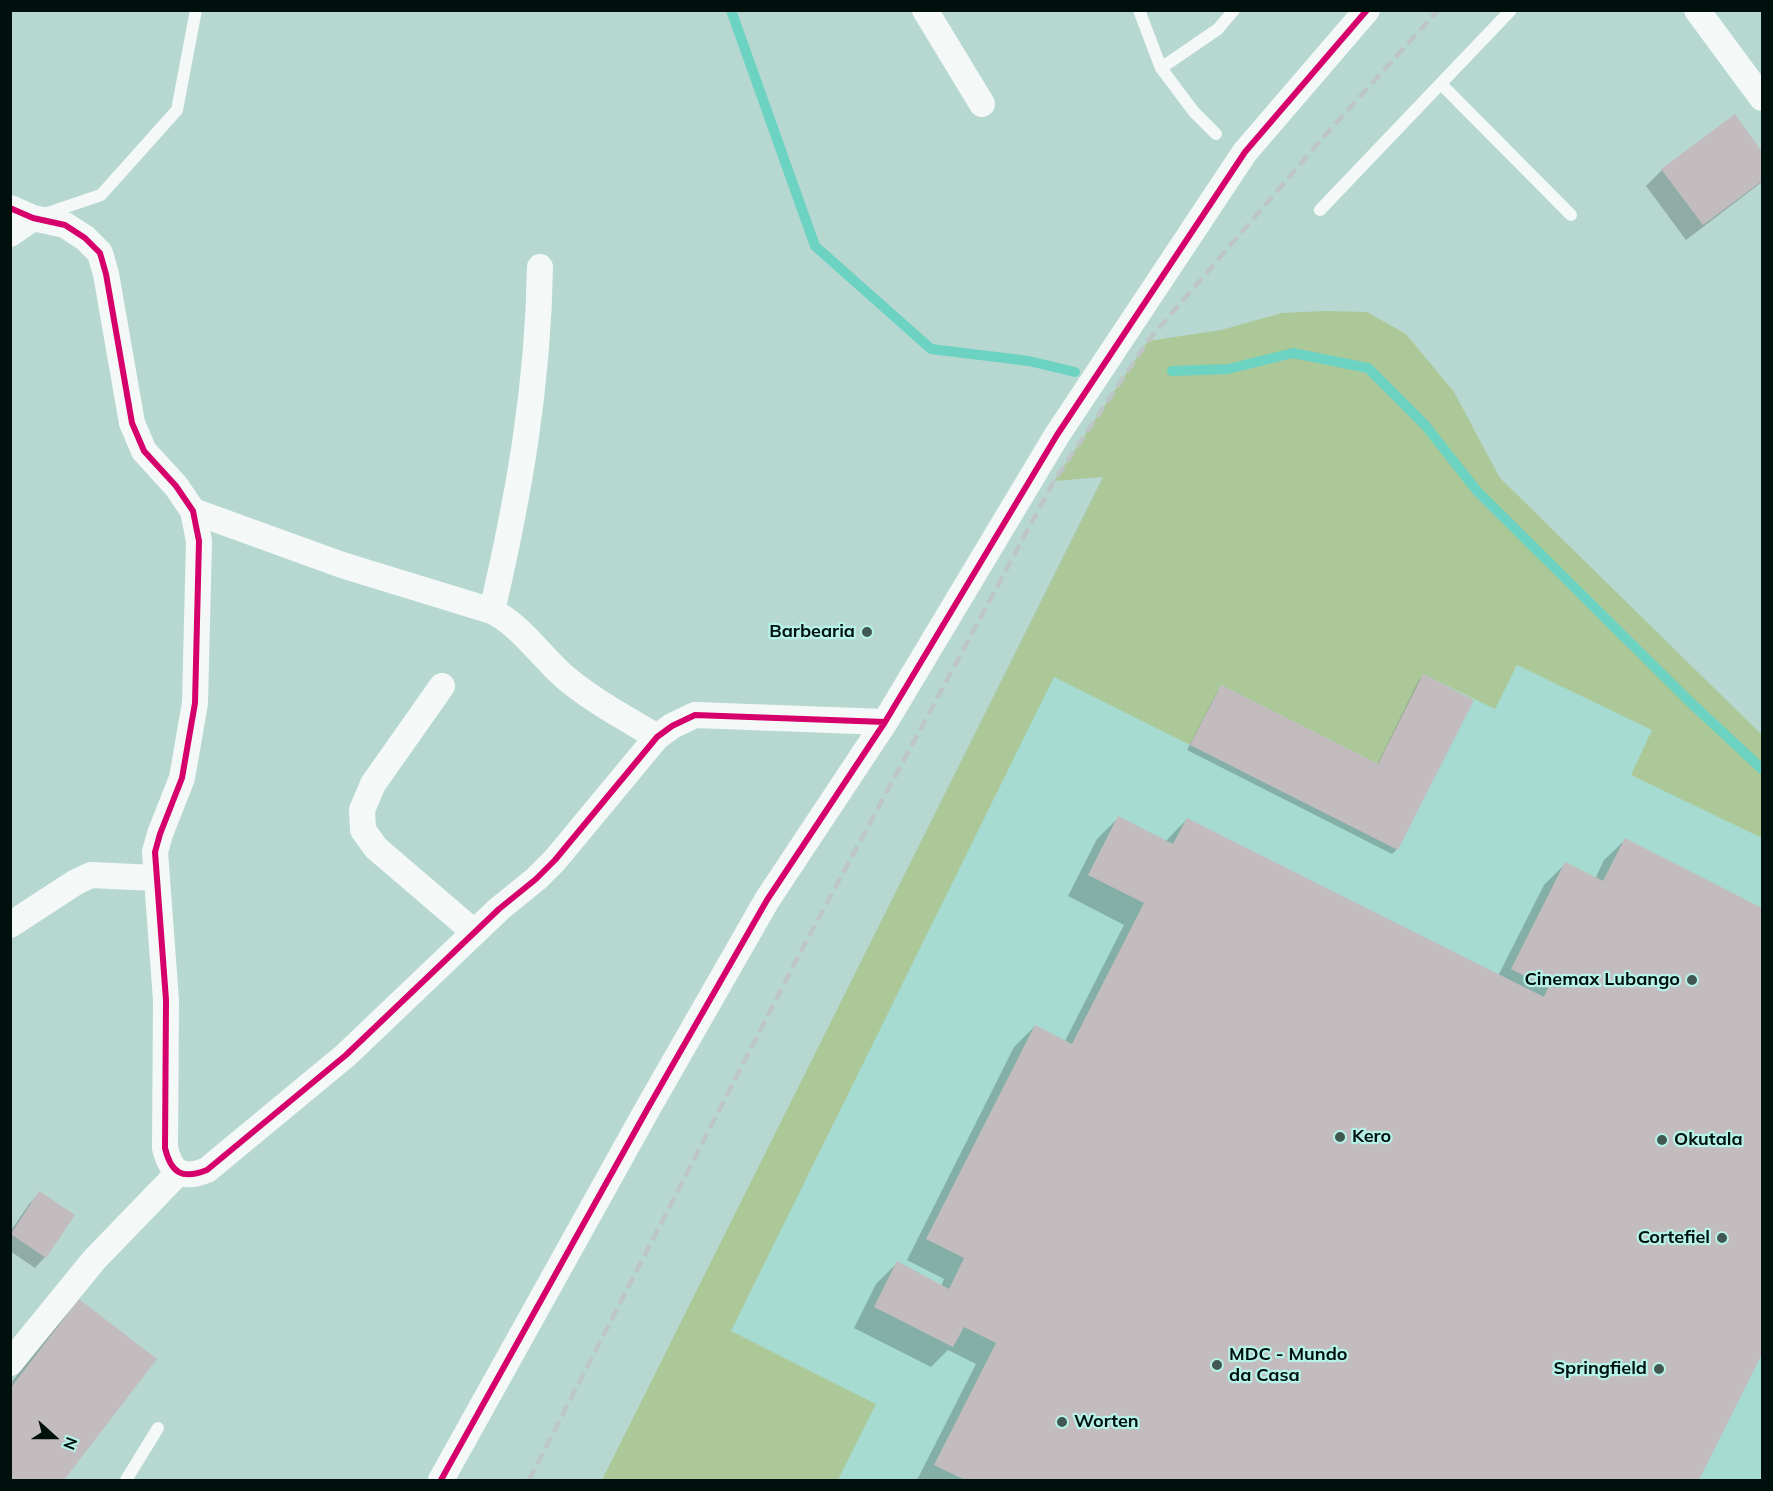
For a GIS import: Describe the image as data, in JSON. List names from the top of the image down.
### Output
{
  "places": [
    "Barbearia",
    "Cinemax Lubango",
    "Kero",
    "Okutala",
    "Cortefiel",
    "MDC - Mundo da Casa",
    "Springfield",
    "Worten"
  ],
  "north": "right"
}
